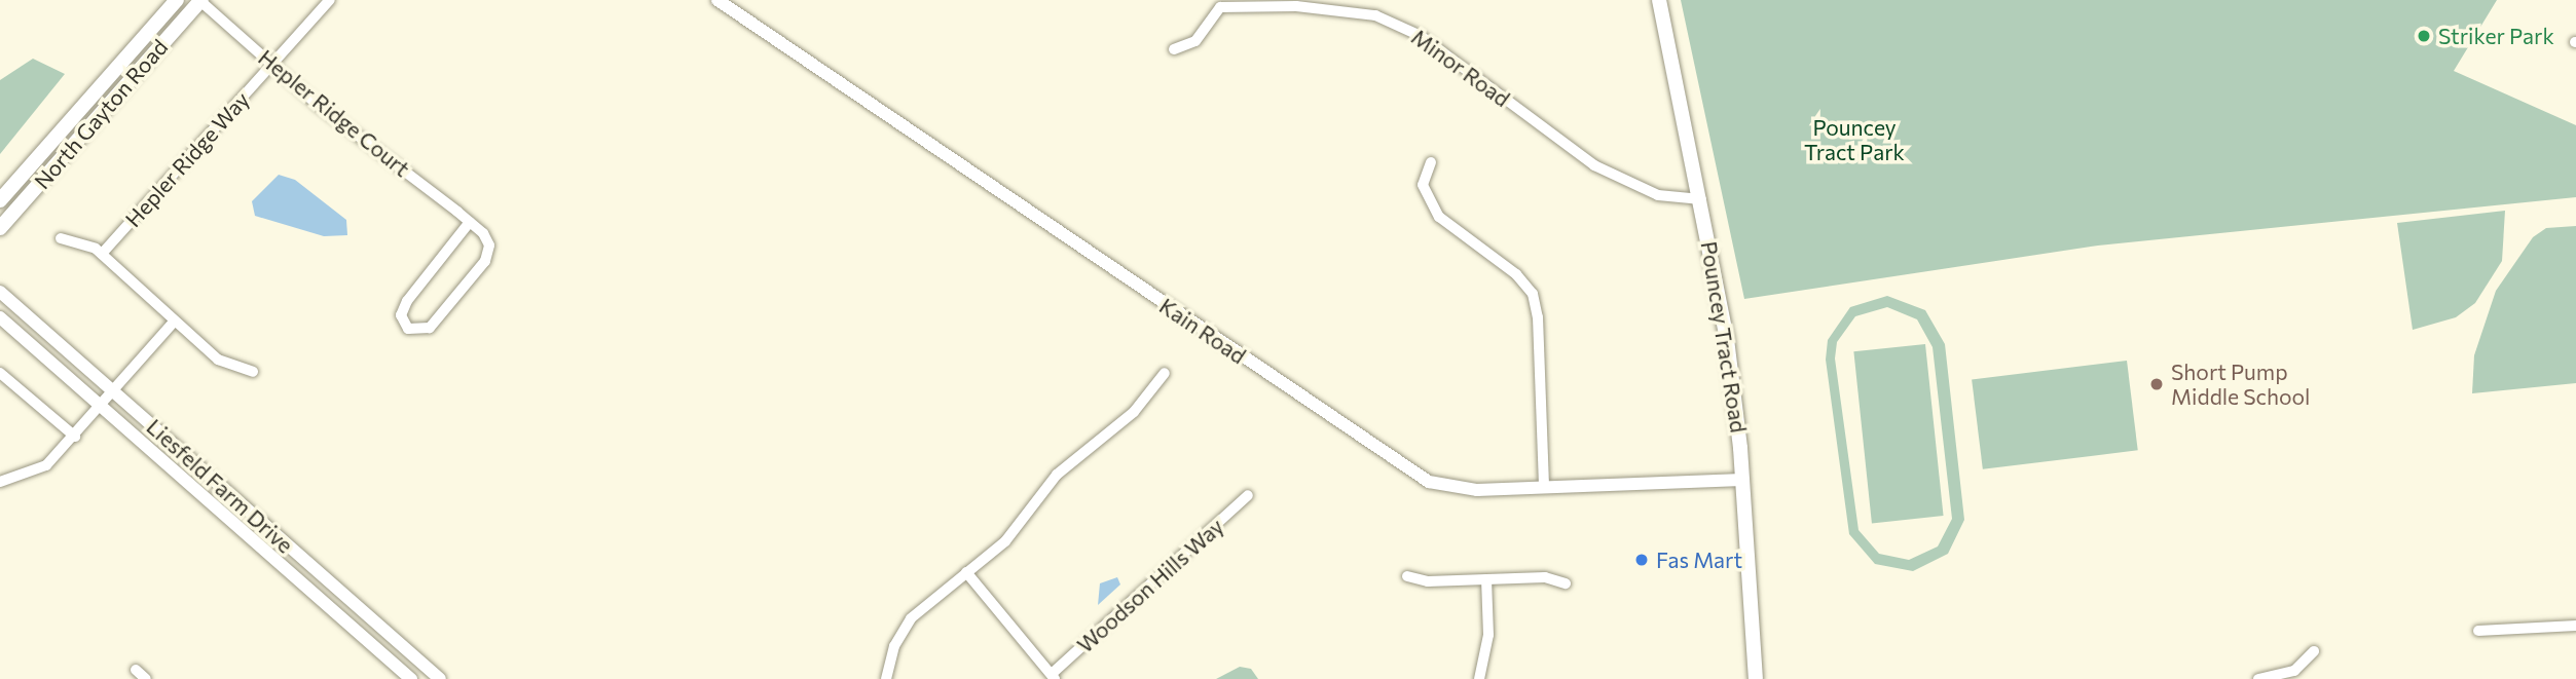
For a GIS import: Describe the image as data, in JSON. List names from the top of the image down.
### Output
{
  "streets": {
    "main road": ["North Gayton Road", "Pouncey Tract Road"],
    "street": [
      "Minor Road",
      "Hepler Ridge Court",
      "Hepler Ridge Way",
      "Kain Road",
      "Liesfeld Farm Drive",
      "Woodson Hills Way"
    ]
  },
  "crossings": [
    ["Minor Road", "Pouncey Tract Road"],
    ["Hepler Ridge Court", "North Gayton Road"],
    ["Hepler Ridge Court", "Hepler Ridge Way"],
    ["Kain Road", "Pouncey Tract Road"]
  ],
  "parks": ["Pouncey Tract Park"],
  "places": ["Striker Park", "Short Pump Middle School", "Fas Mart"]
}
